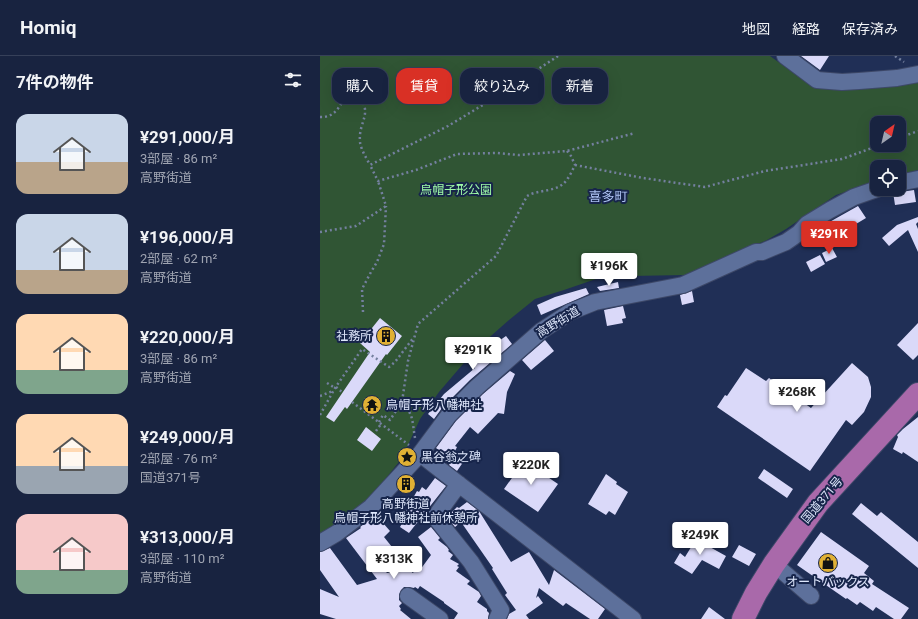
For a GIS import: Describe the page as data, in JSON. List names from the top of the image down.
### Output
{
  "streets": {
    "highway": ["国道371号"],
    "street": ["高野街道"]
  },
  "districts": ["喜多町"],
  "parks": ["烏帽子形公園"],
  "places": {
    "building": ["社務所", "高野街道 烏帽子形八幡神社前休憩所"],
    "temple": ["烏帽子形八幡神社"],
    "place": ["黒谷翁之碑"],
    "shop": ["オートバックス"]
  },
  "north": "top right",
  "page": {
    "header": "Homiq",
    "nav": ["地図", "経路", "保存済み"],
    "heading": "7件の物件",
    "chip": [
      "購入",
      "賃貸",
      "絞り込み",
      "新着"
    ],
    "list": [
      {
        "name": "¥291,000/月",
        "note": "3部屋 · 86 m² · 高野街道"
      },
      {
        "name": "¥196,000/月",
        "note": "2部屋 · 62 m² · 高野街道"
      },
      {
        "name": "¥220,000/月",
        "note": "3部屋 · 86 m² · 高野街道"
      },
      {
        "name": "¥249,000/月",
        "note": "2部屋 · 76 m² · 国道371号"
      },
      {
        "name": "¥313,000/月",
        "note": "3部屋 · 110 m² · 高野街道"
      }
    ],
    "price": [
      "¥291K",
      "¥196K",
      "¥291K",
      "¥268K",
      "¥220K",
      "¥249K",
      "¥313K"
    ]
  }
}
